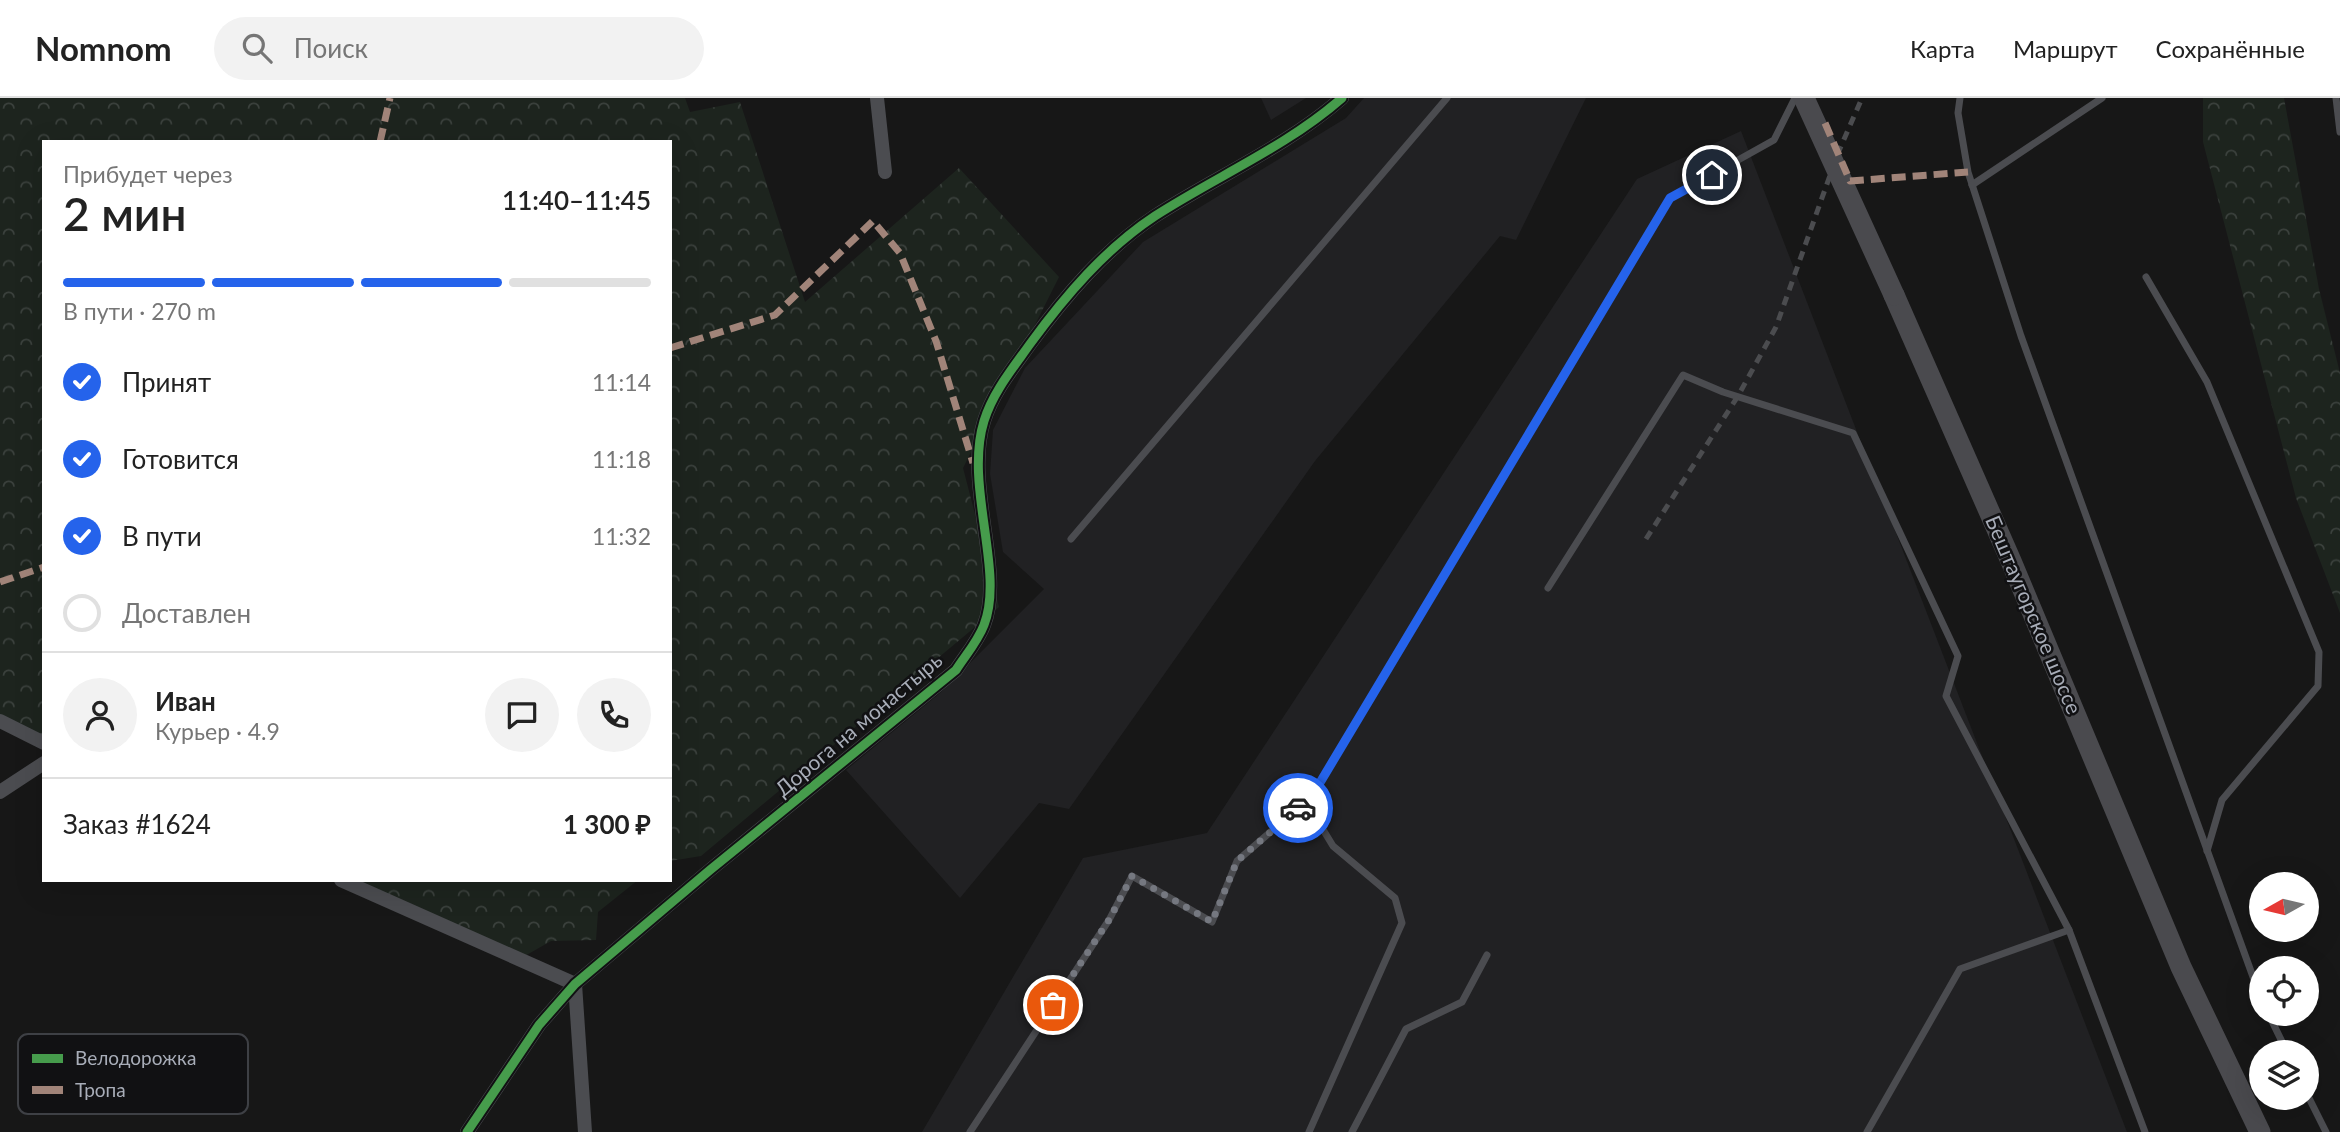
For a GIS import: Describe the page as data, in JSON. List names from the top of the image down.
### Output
{
  "streets": {
    "main road": ["Бештаугорское шоссе"],
    "street": ["Дорога на монастырь"]
  },
  "legend": ["Велодорожка", "Тропа"],
  "north": "left",
  "page": {
    "header": "Nomnom",
    "search": "Поиск",
    "nav": ["Карта", "Маршрут", "Сохранённые"],
    "heading": ["2 мин", "Прибудет через", "11:40–11:45"],
    "panel": [
      "Иван",
      "Курьер · 4.9",
      "Заказ #1624",
      "1 300 ₽"
    ],
    "bar": "В пути · 270 m",
    "list": [
      ["Принят", "11:14"],
      ["Готовится", "11:18"],
      ["В пути", "11:32"],
      "Доставлен"
    ]
  }
}
